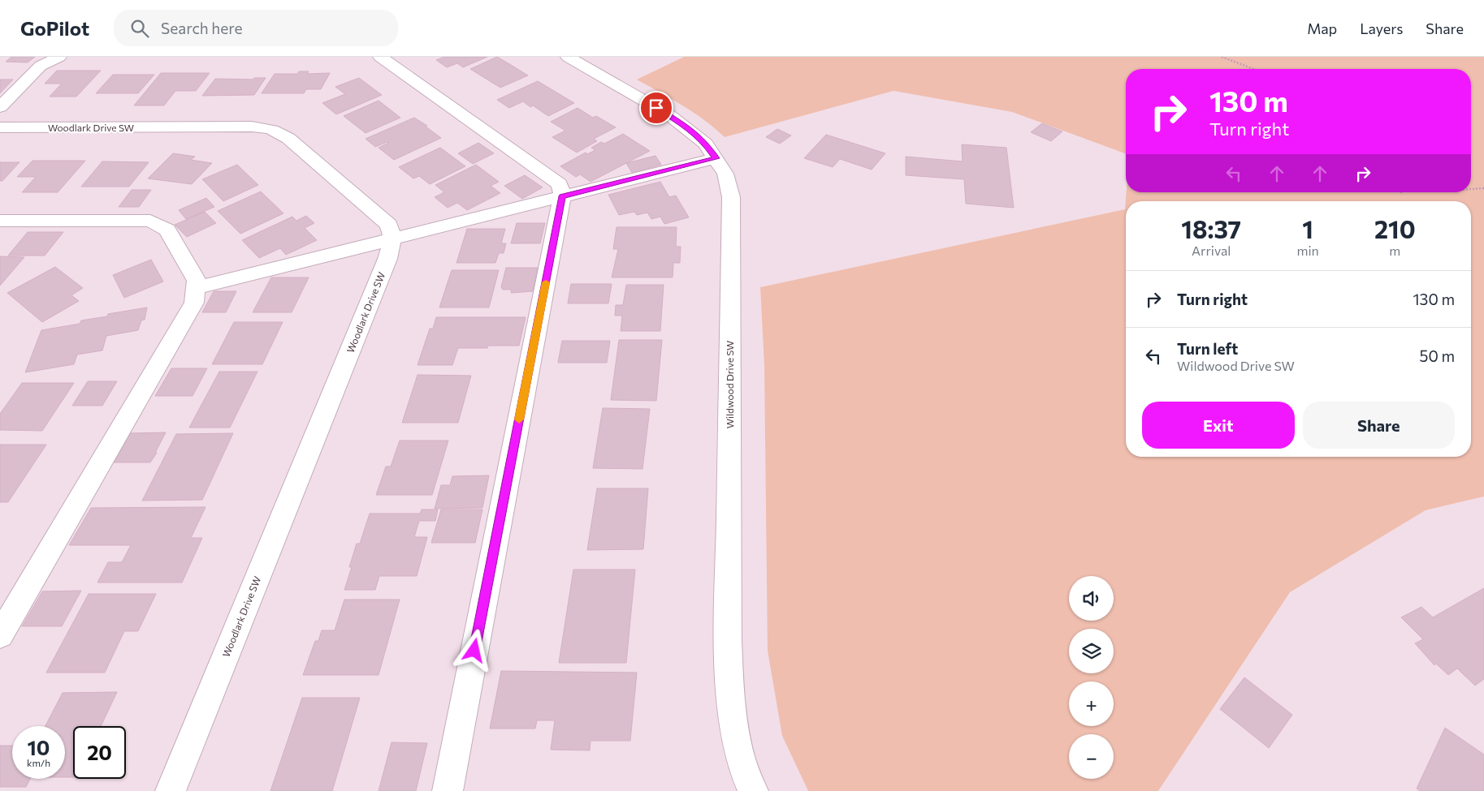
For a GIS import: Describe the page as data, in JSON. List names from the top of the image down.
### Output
{
  "streets": {
    "street": ["Woodlark Drive SW", "Wildwood Drive SW"]
  },
  "page": {
    "header": "GoPilot",
    "search": "Search here",
    "nav": ["Map", "Layers", "Share"],
    "turn": ["130 m", "Turn right"],
    "eta": [
      "18:37",
      "Arrival",
      "1",
      "min",
      "210",
      "m"
    ],
    "list": [
      {
        "name": "Turn right",
        "value": "130 m"
      },
      {
        "name": "Turn left",
        "note": "Wildwood Drive SW",
        "value": "50 m"
      }
    ],
    "buttons": ["Exit", "Share"],
    "map_buttons": ["+", "−"],
    "speed": "10 km/h",
    "limit": "20"
  }
}
